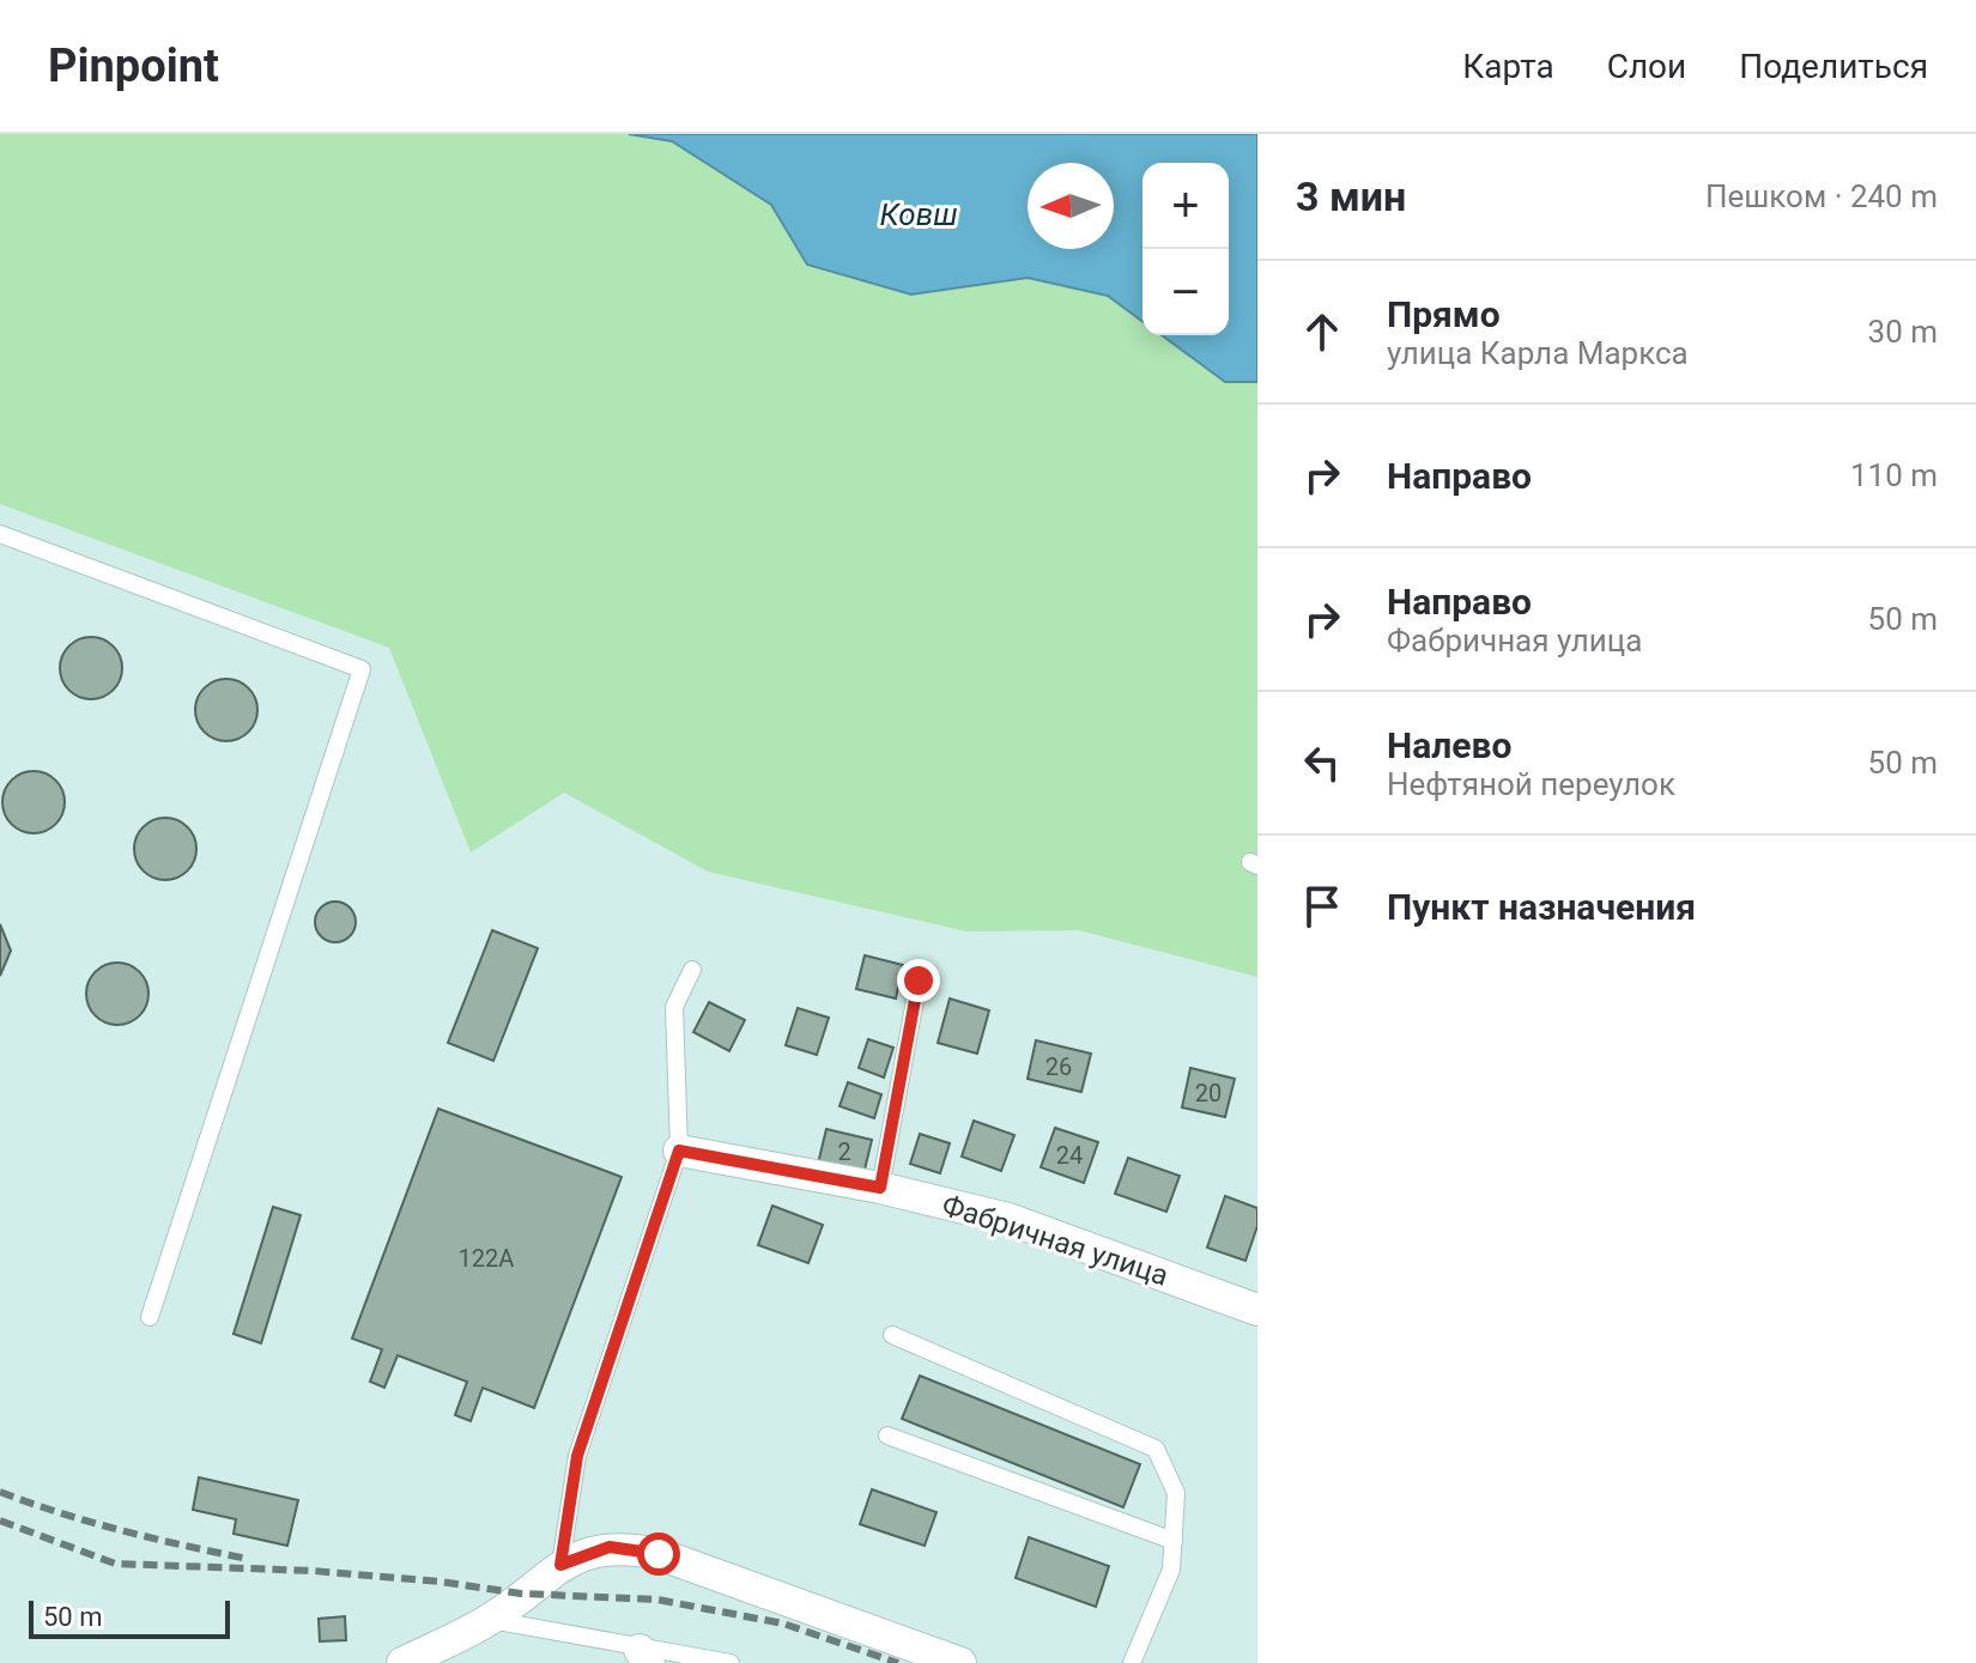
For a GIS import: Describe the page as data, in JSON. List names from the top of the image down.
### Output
{
  "streets": {
    "street": ["Фабричная улица"]
  },
  "water": ["Ковш"],
  "house_numbers": [
    "26",
    "20",
    "2",
    "24",
    "122А"
  ],
  "scale_bar": "50 m",
  "north": "left",
  "page": {
    "header": "Pinpoint",
    "nav": ["Карта", "Слои", "Поделиться"],
    "heading": ["3 мин", "Пешком · 240 m"],
    "map_buttons": ["+", "−"],
    "list": [
      ["Прямо", "улица Карла Маркса", "30 m"],
      ["Направо", "110 m"],
      ["Направо", "Фабричная улица", "50 m"],
      ["Налево", "Нефтяной переулок", "50 m"],
      "Пункт назначения"
    ],
    "scale": "50 m"
  }
}
